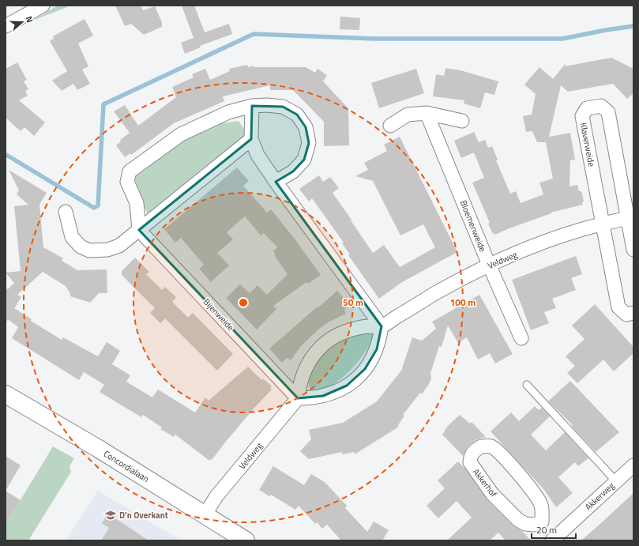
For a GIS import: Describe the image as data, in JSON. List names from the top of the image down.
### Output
{
  "streets": {
    "main road": ["Concordialaan"],
    "street": [
      "Klaverweide",
      "Bloemenweide",
      "Veldweg",
      "Bijenweide",
      "Akkerhof",
      "Akkerweg"
    ]
  },
  "crossings": [
    ["Klaverweide", "Veldweg"],
    ["Bloemenweide", "Veldweg"],
    ["Veldweg", "Bijenweide"],
    ["Veldweg", "Concordialaan"]
  ],
  "places": {
    "school or university": ["D'n Overkant"]
  },
  "scale_bar": "20 m",
  "north": "right",
  "rings": ["50 m", "100 m"]
}
